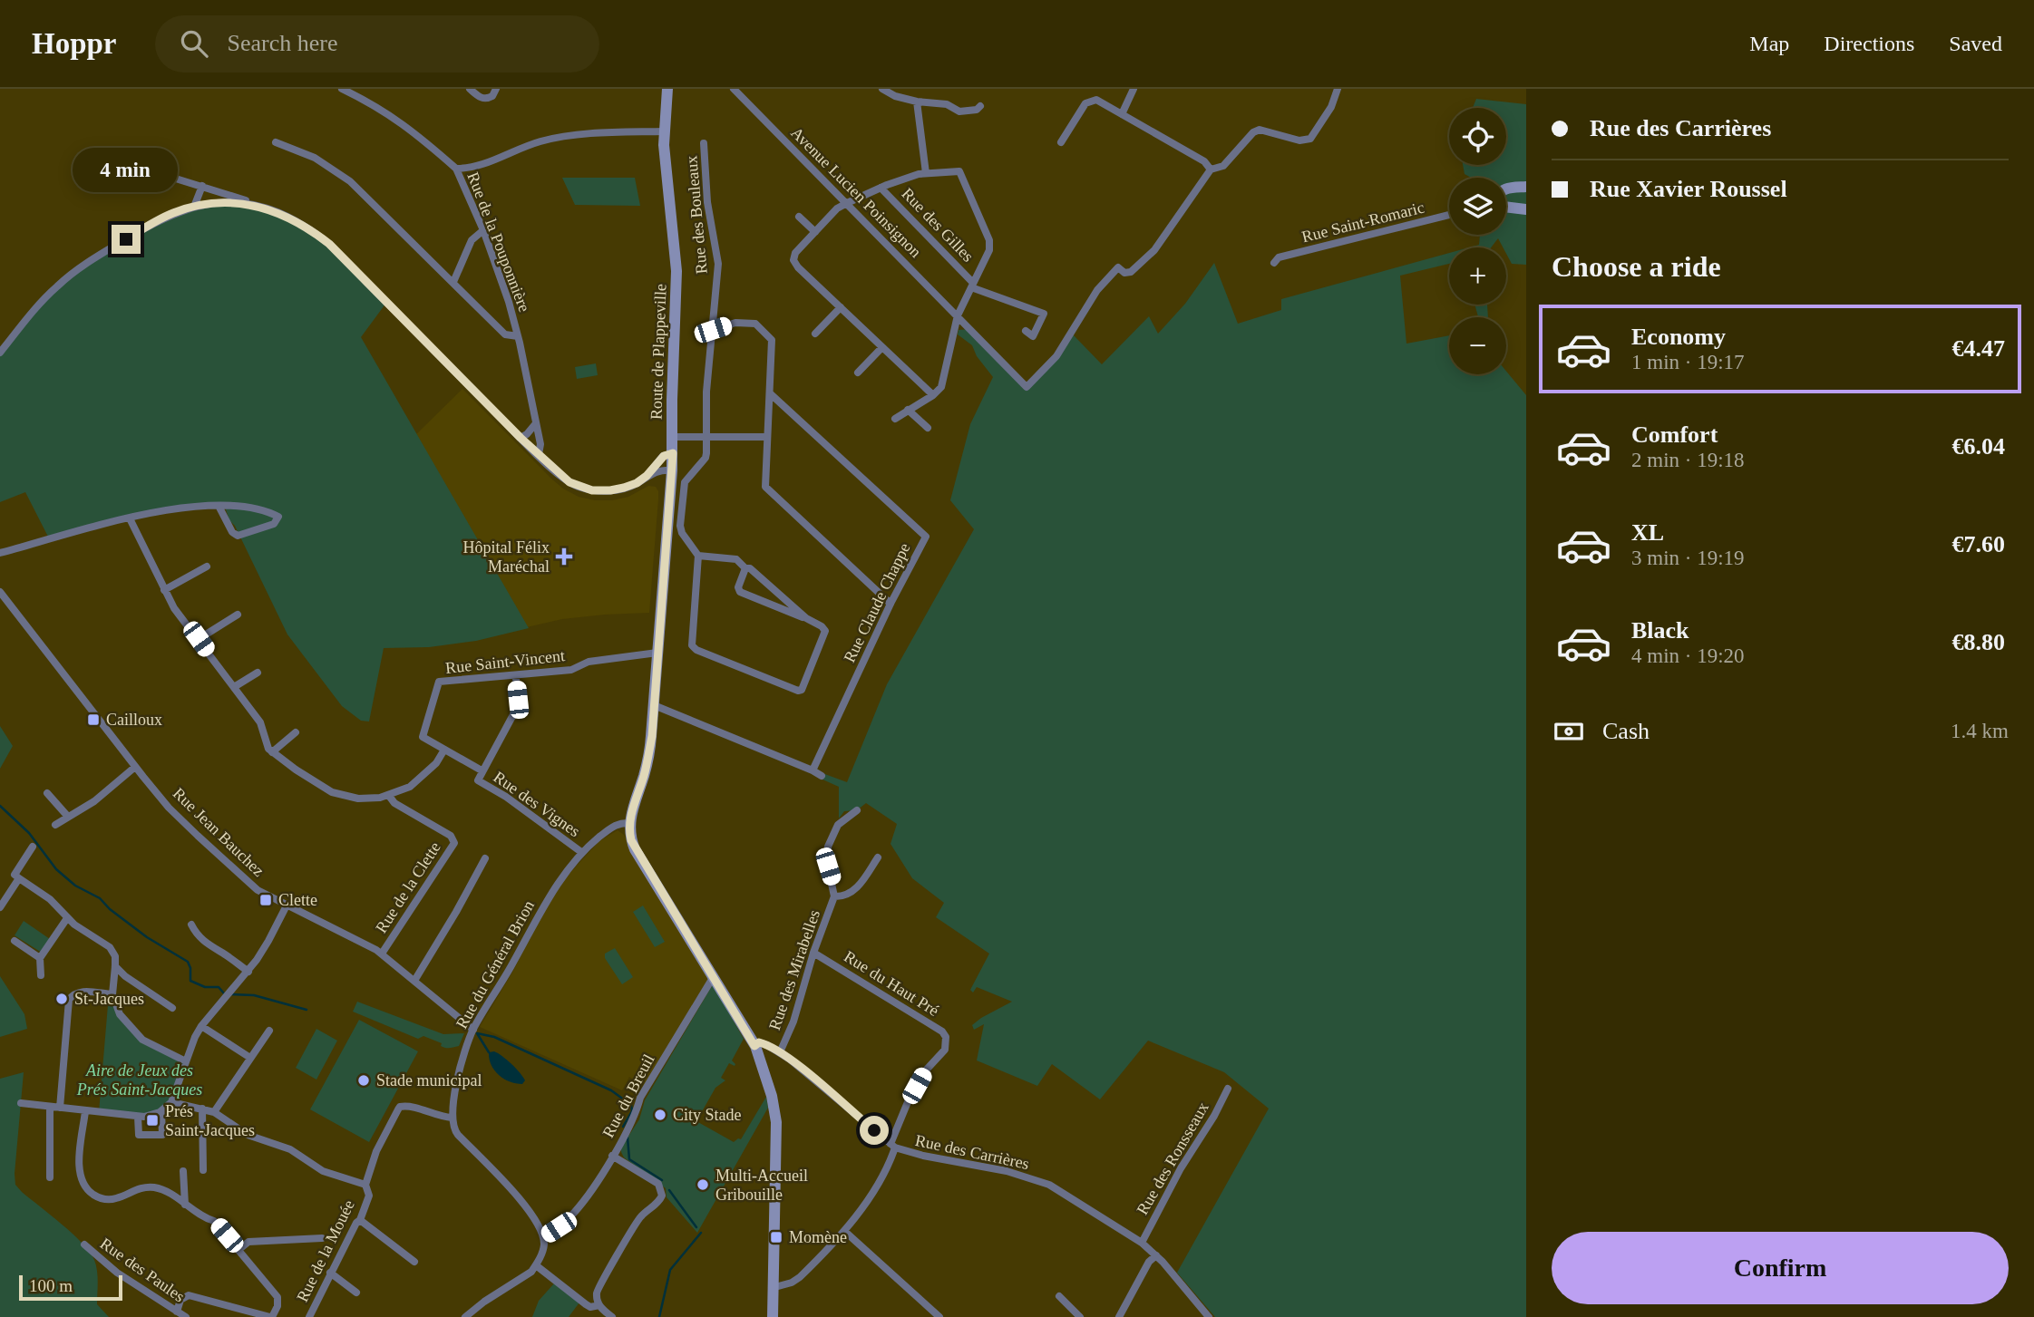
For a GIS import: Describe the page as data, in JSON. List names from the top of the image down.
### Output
{
  "streets": {
    "street": [
      "Avenue Lucien Poinsignon",
      "Rue des Bouleaux",
      "Rue Saint-Romaric",
      "Rue des Gilles",
      "Rue de la Pouponnière",
      "Route de Plappeville",
      "Rue Claude Chappe",
      "Rue Saint-Vincent",
      "Rue des Vignes",
      "Rue Jean Bauchez",
      "Rue de la Clette",
      "Rue du Général Brion",
      "Rue des Mirabelles",
      "Rue du Haut Pré",
      "Rue du Breuil",
      "Rue des Carrières",
      "Rue des Ronsseaux",
      "Rue de la Mouée",
      "Rue des Paules"
    ]
  },
  "crossings": [
    ["Rue de la Pouponnière", "Route de Plappeville"],
    ["Route de Plappeville", "Rue Saint-Vincent"],
    ["Route de Plappeville", "Rue du Général Brion"],
    ["Rue Saint-Vincent", "Rue des Vignes"],
    ["Rue des Vignes", "Rue du Général Brion"],
    ["Rue Jean Bauchez", "Rue de la Clette"],
    ["Rue Jean Bauchez", "Rue du Général Brion"],
    ["Rue du Général Brion", "Rue de la Mouée"],
    ["Rue des Mirabelles", "Rue du Haut Pré"],
    ["Rue des Mirabelles", "Rue des Carrières"],
    ["Rue du Haut Pré", "Rue des Carrières"],
    ["Rue des Carrières", "Rue des Ronsseaux"]
  ],
  "parks": ["Aire de Jeux des Prés Saint-Jacques"],
  "places": {
    "health": ["Hôpital Félix Maréchal"],
    "transit": [
      "Cailloux",
      "Clette",
      "Prés Saint-Jacques",
      "Momène"
    ],
    "other": [
      "St-Jacques",
      "Stade municipal",
      "City Stade",
      "Multi-Accueil Gribouille"
    ]
  },
  "scale_bar": "100 m",
  "page": {
    "header": "Hoppr",
    "search": "Search here",
    "nav": ["Map", "Directions", "Saved"],
    "banner": ["Rue des Carrières", "Rue Xavier Roussel"],
    "map_buttons": ["+", "−"],
    "bubble": "4 min",
    "heading": "Choose a ride",
    "list": [
      {
        "name": "Economy",
        "note": "1 min · 19:17",
        "value": "€4.47"
      },
      {
        "name": "Comfort",
        "note": "2 min · 19:18",
        "value": "€6.04"
      },
      {
        "name": "XL",
        "note": "3 min · 19:19",
        "value": "€7.60"
      },
      {
        "name": "Black",
        "note": "4 min · 19:20",
        "value": "€8.80"
      }
    ],
    "pay": ["Cash", "1.4 km"],
    "buttons": "Confirm",
    "scale": "100 m"
  }
}
